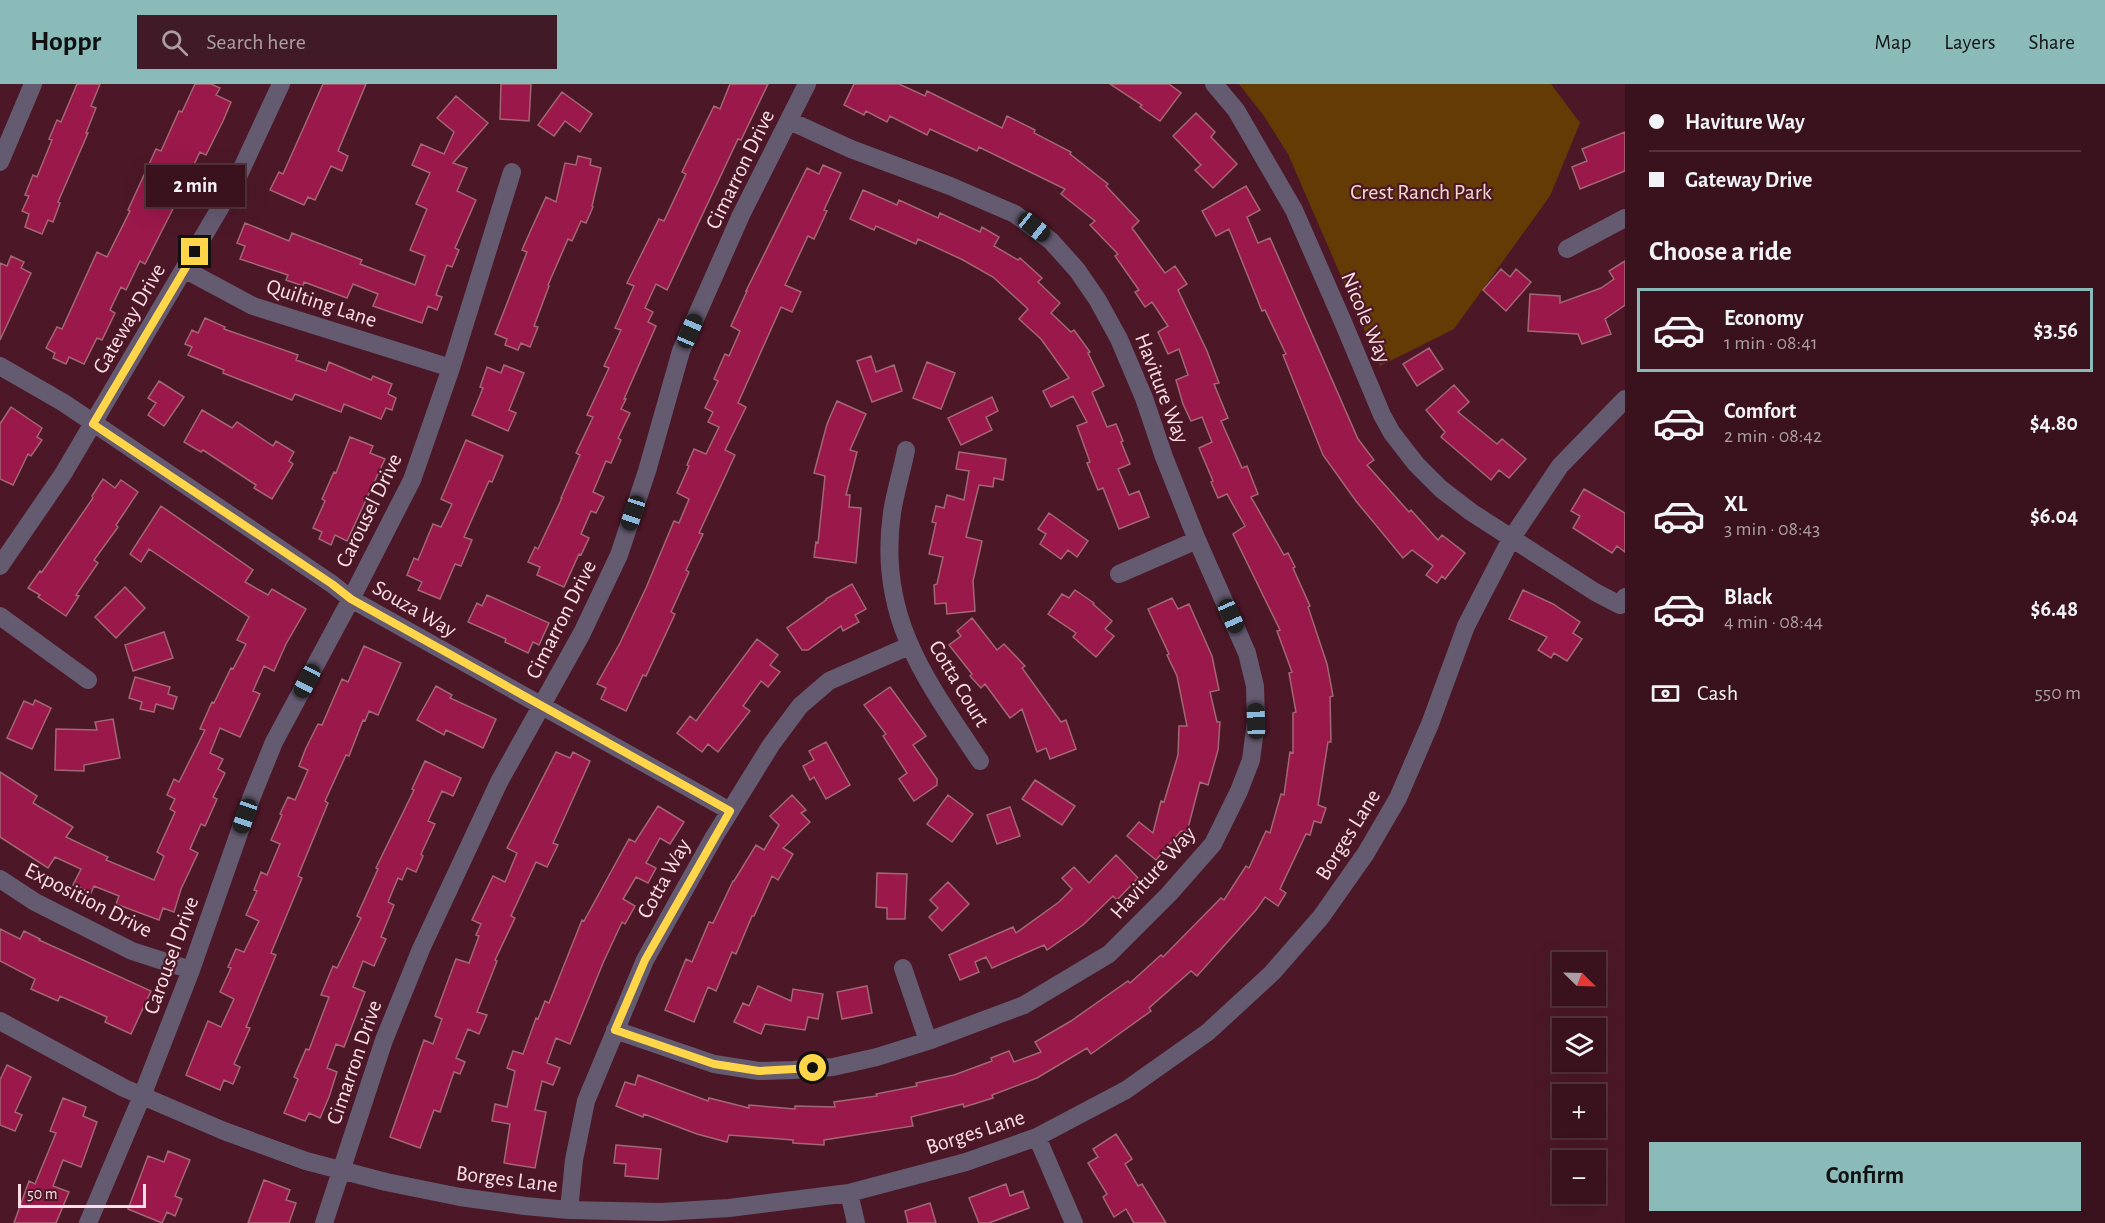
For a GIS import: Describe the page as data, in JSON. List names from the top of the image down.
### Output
{
  "streets": {
    "street": [
      "Cimarron Drive",
      "Quilting Lane",
      "Nicole Way",
      "Gateway Drive",
      "Haviture Way",
      "Carousel Drive",
      "Souza Way",
      "Cotta Court",
      "Borges Lane",
      "Cotta Way",
      "Exposition Drive"
    ]
  },
  "crossings": [
    ["Cimarron Drive", "Haviture Way"],
    ["Cimarron Drive", "Souza Way"],
    ["Cimarron Drive", "Borges Lane"],
    ["Quilting Lane", "Gateway Drive"],
    ["Quilting Lane", "Carousel Drive"],
    ["Nicole Way", "Borges Lane"],
    ["Gateway Drive", "Souza Way"],
    ["Haviture Way", "Cotta Way"],
    ["Carousel Drive", "Souza Way"],
    ["Carousel Drive", "Borges Lane"],
    ["Carousel Drive", "Exposition Drive"],
    ["Souza Way", "Cotta Way"],
    ["Cotta Court", "Cotta Way"],
    ["Borges Lane", "Cotta Way"]
  ],
  "parks": ["Crest Ranch Park"],
  "scale_bar": "50 m",
  "north": "bottom right",
  "page": {
    "header": "Hoppr",
    "search": "Search here",
    "nav": ["Map", "Layers", "Share"],
    "banner": ["Haviture Way", "Gateway Drive"],
    "bubble": "2 min",
    "heading": "Choose a ride",
    "list": [
      {
        "name": "Economy",
        "note": "1 min · 08:41",
        "value": "$3.56"
      },
      {
        "name": "Comfort",
        "note": "2 min · 08:42",
        "value": "$4.80"
      },
      {
        "name": "XL",
        "note": "3 min · 08:43",
        "value": "$6.04"
      },
      {
        "name": "Black",
        "note": "4 min · 08:44",
        "value": "$6.48"
      }
    ],
    "pay": ["Cash", "550 m"],
    "map_buttons": ["+", "−"],
    "buttons": "Confirm",
    "scale": "50 m"
  }
}
